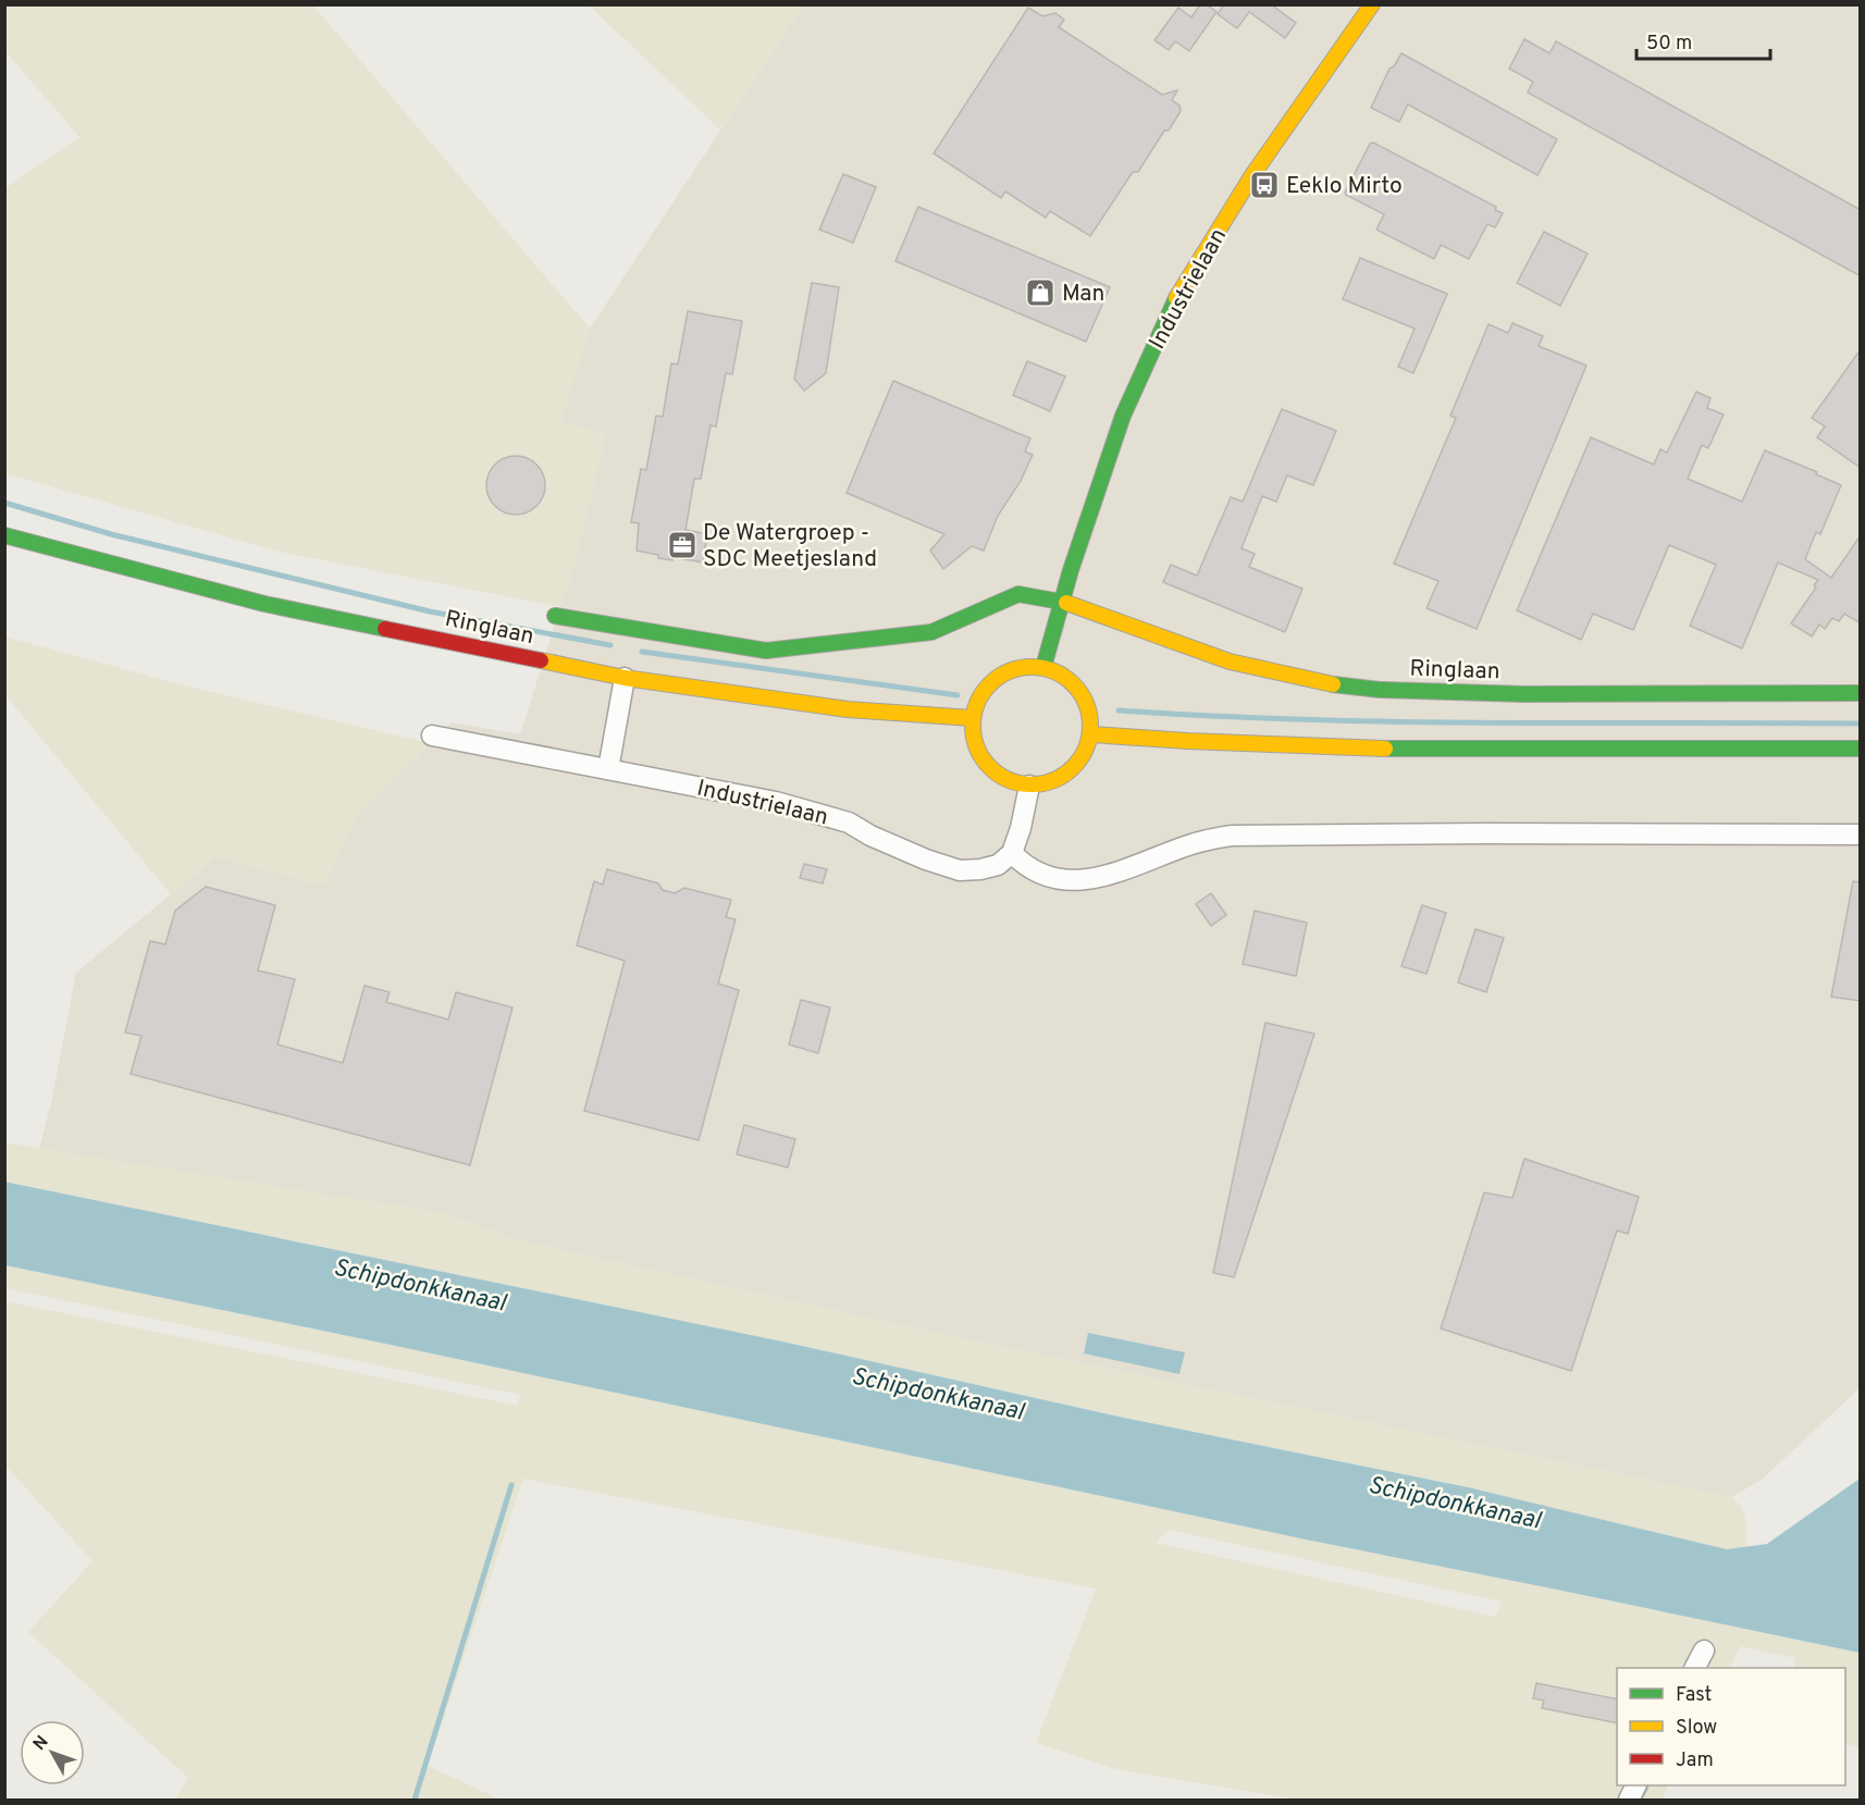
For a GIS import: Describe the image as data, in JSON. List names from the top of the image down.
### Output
{
  "streets": {
    "main road": ["Industrielaan", "Ringlaan"]
  },
  "crossings": [
    ["Industrielaan", "Ringlaan"]
  ],
  "water": ["Schipdonkkanaal"],
  "places": {
    "bus stop": ["Eeklo Mirto"],
    "shop": ["Man"],
    "office": ["De Watergroep - SDC Meetjesland"]
  },
  "legend": ["Fast", "Slow", "Jam"],
  "scale_bar": "50 m",
  "north": "top left"
}
